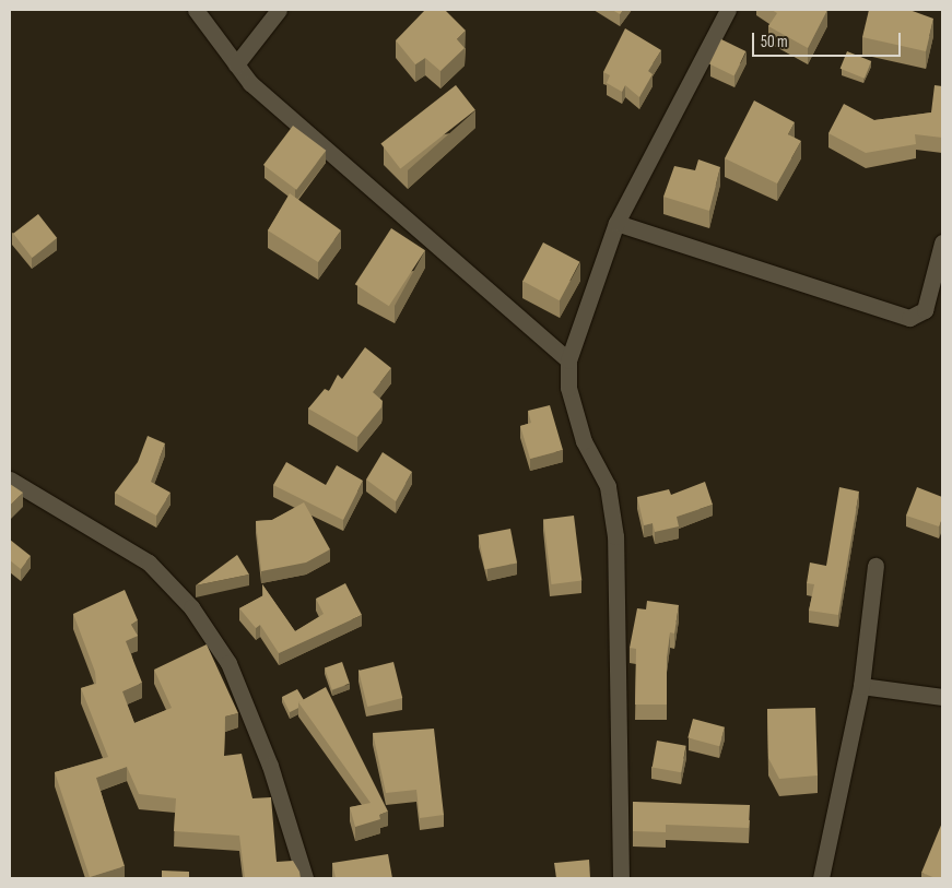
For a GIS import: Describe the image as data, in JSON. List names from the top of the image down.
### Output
{
  "scale_bar": "50 m"
}
